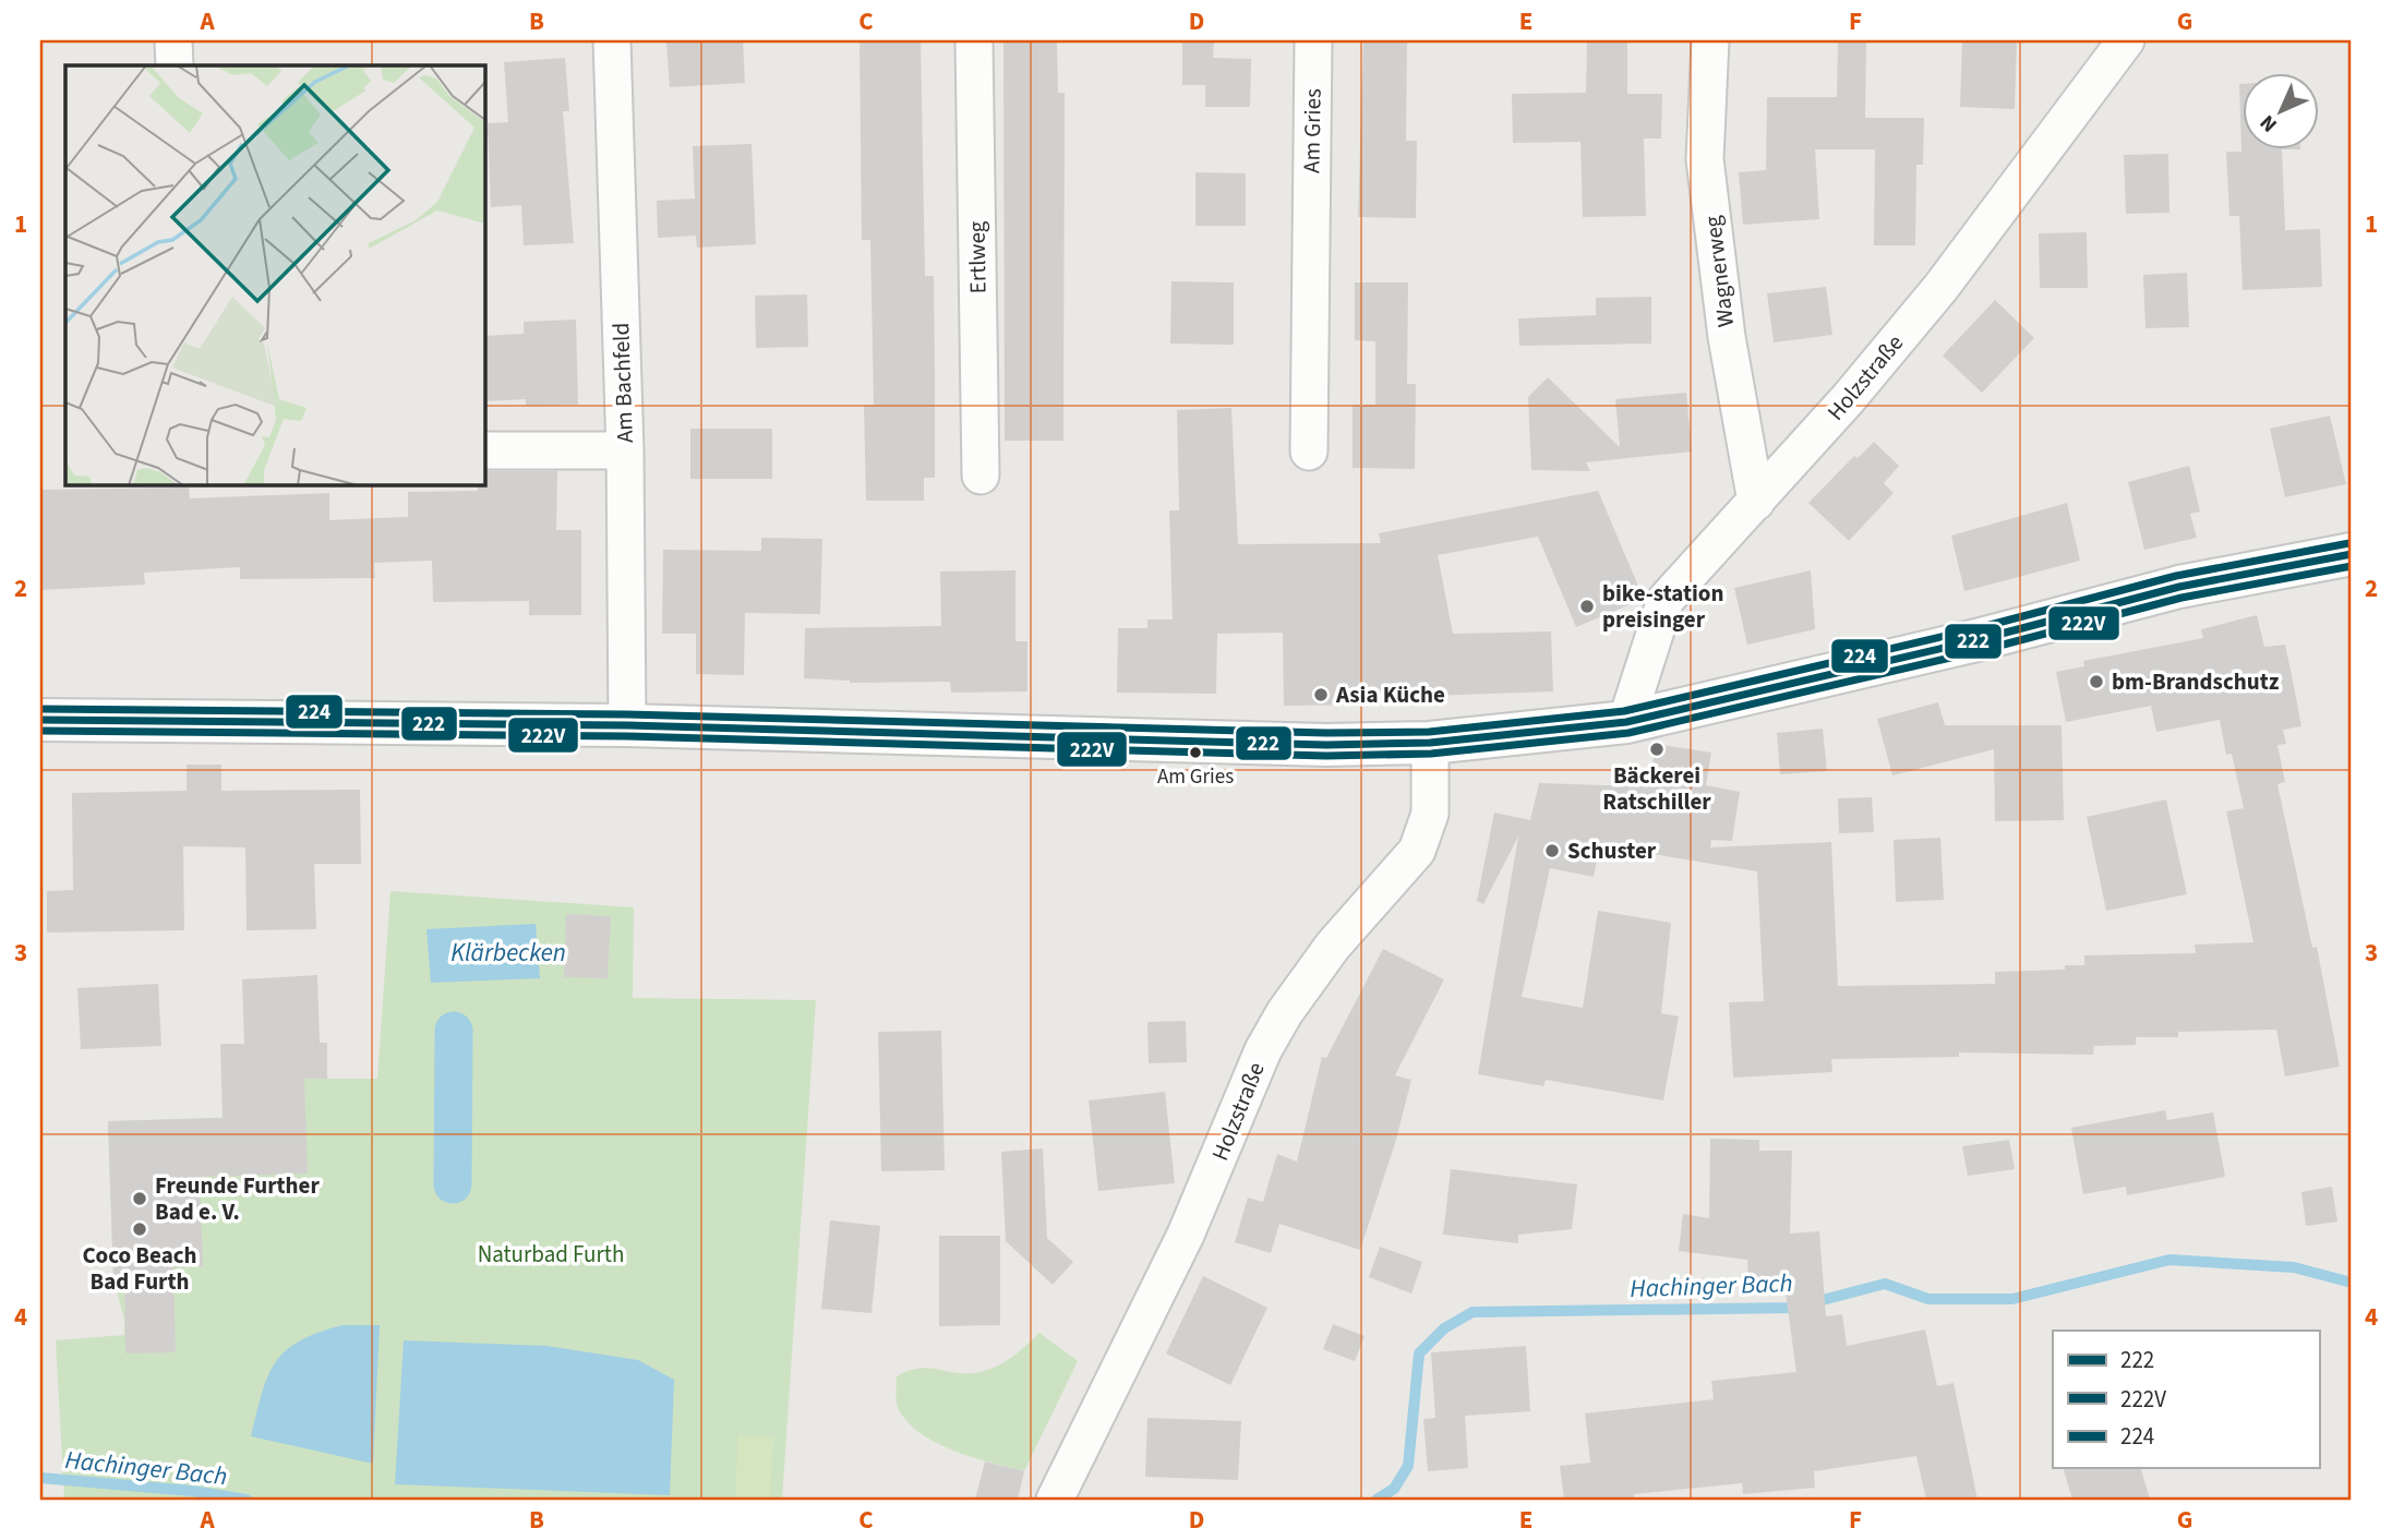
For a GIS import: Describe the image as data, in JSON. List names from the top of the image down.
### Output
{
  "streets": {
    "street": [
      "Am Gries",
      "Ertlweg",
      "Wagnerweg",
      "Holzstraße",
      "Am Bachfeld"
    ]
  },
  "crossings": [
    ["Wagnerweg", "Holzstraße"]
  ],
  "water": ["Klärbecken", "Hachinger Bach"],
  "parks": ["Naturbad Furth"],
  "places": [
    "bike-station preisinger",
    "bm-Brandschutz",
    "Asia Küche",
    "Bäckerei Ratschiller",
    "Am Gries",
    "Schuster",
    "Freunde Further Bad e. V.",
    "Coco Beach Bad Furth"
  ],
  "lines": ["transit line 224", "transit line 222", "transit line 222V"],
  "legend": ["222", "222V", "224"],
  "north": "bottom left",
  "grid": {
    "columns": [
      "A",
      "B",
      "C",
      "D",
      "E",
      "F",
      "G"
    ],
    "rows": [
      "1",
      "2",
      "3",
      "4"
    ]
  }
}
